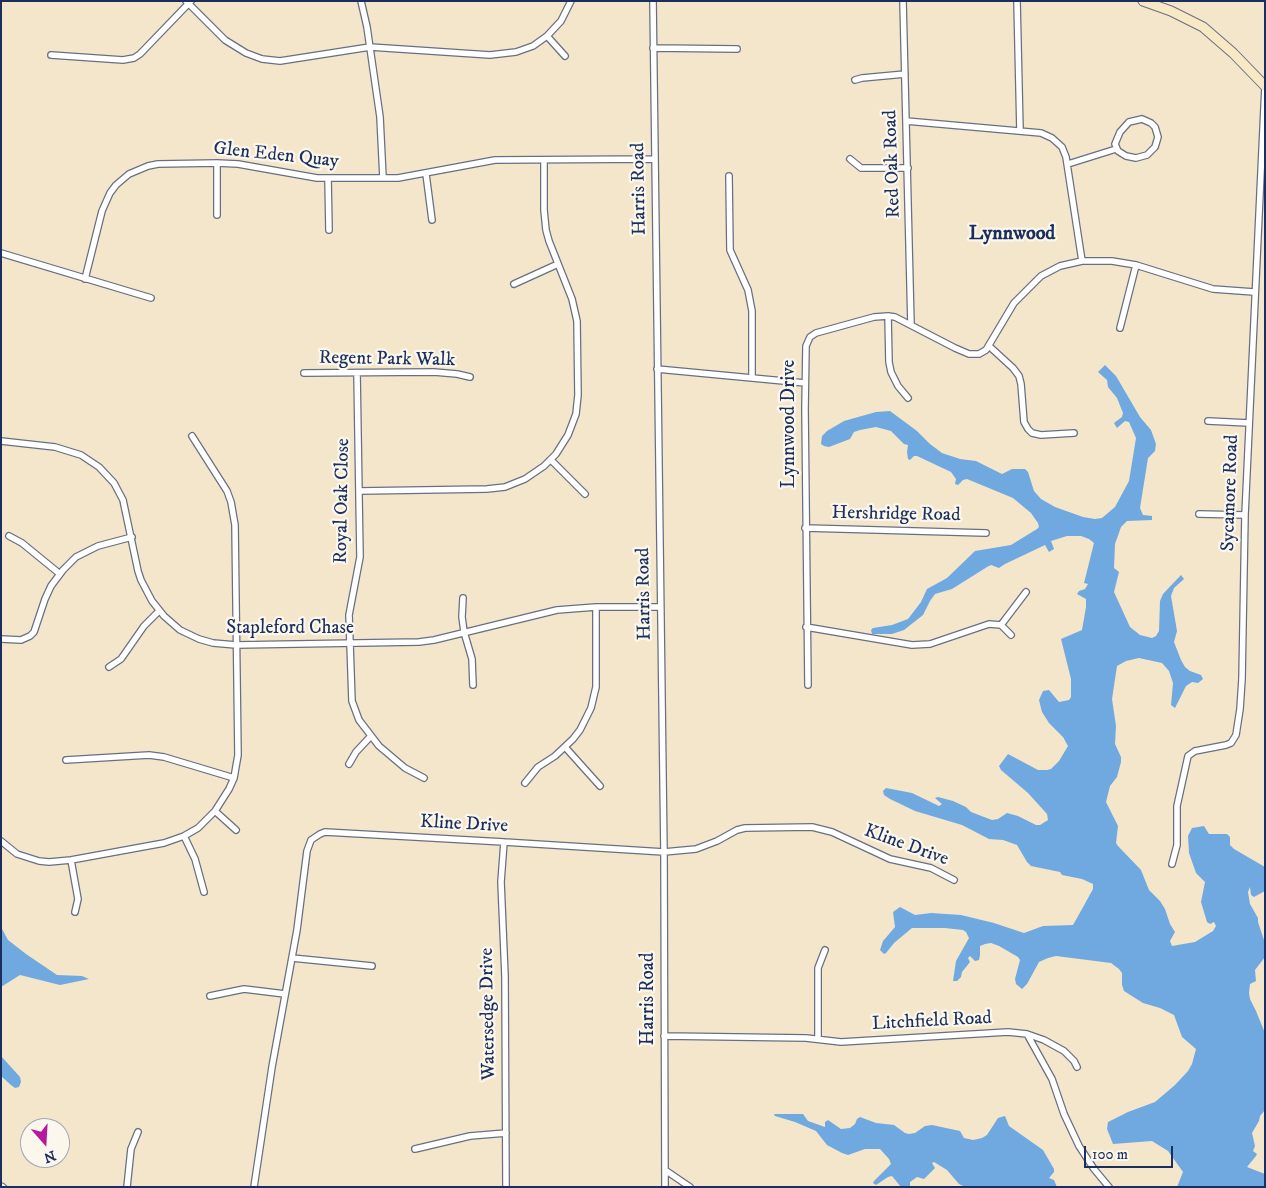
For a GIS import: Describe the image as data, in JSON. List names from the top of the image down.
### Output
{
  "streets": {
    "street": [
      "Glen Eden Quay",
      "Red Oak Road",
      "Harris Road",
      "Regent Park Walk",
      "Lynnwood Drive",
      "Sycamore Road",
      "Royal Oak Close",
      "Hershridge Road",
      "Stapleford Chase",
      "Kline Drive",
      "Watersedge Drive",
      "Litchfield Road"
    ]
  },
  "crossings": [
    ["Glen Eden Quay", "Harris Road"],
    ["Harris Road", "Stapleford Chase"],
    ["Harris Road", "Kline Drive"],
    ["Harris Road", "Litchfield Road"],
    ["Regent Park Walk", "Royal Oak Close"],
    ["Lynnwood Drive", "Hershridge Road"],
    ["Royal Oak Close", "Stapleford Chase"],
    ["Kline Drive", "Watersedge Drive"]
  ],
  "districts": ["Lynnwood"],
  "scale_bar": "100 m",
  "north": "bottom"
}
